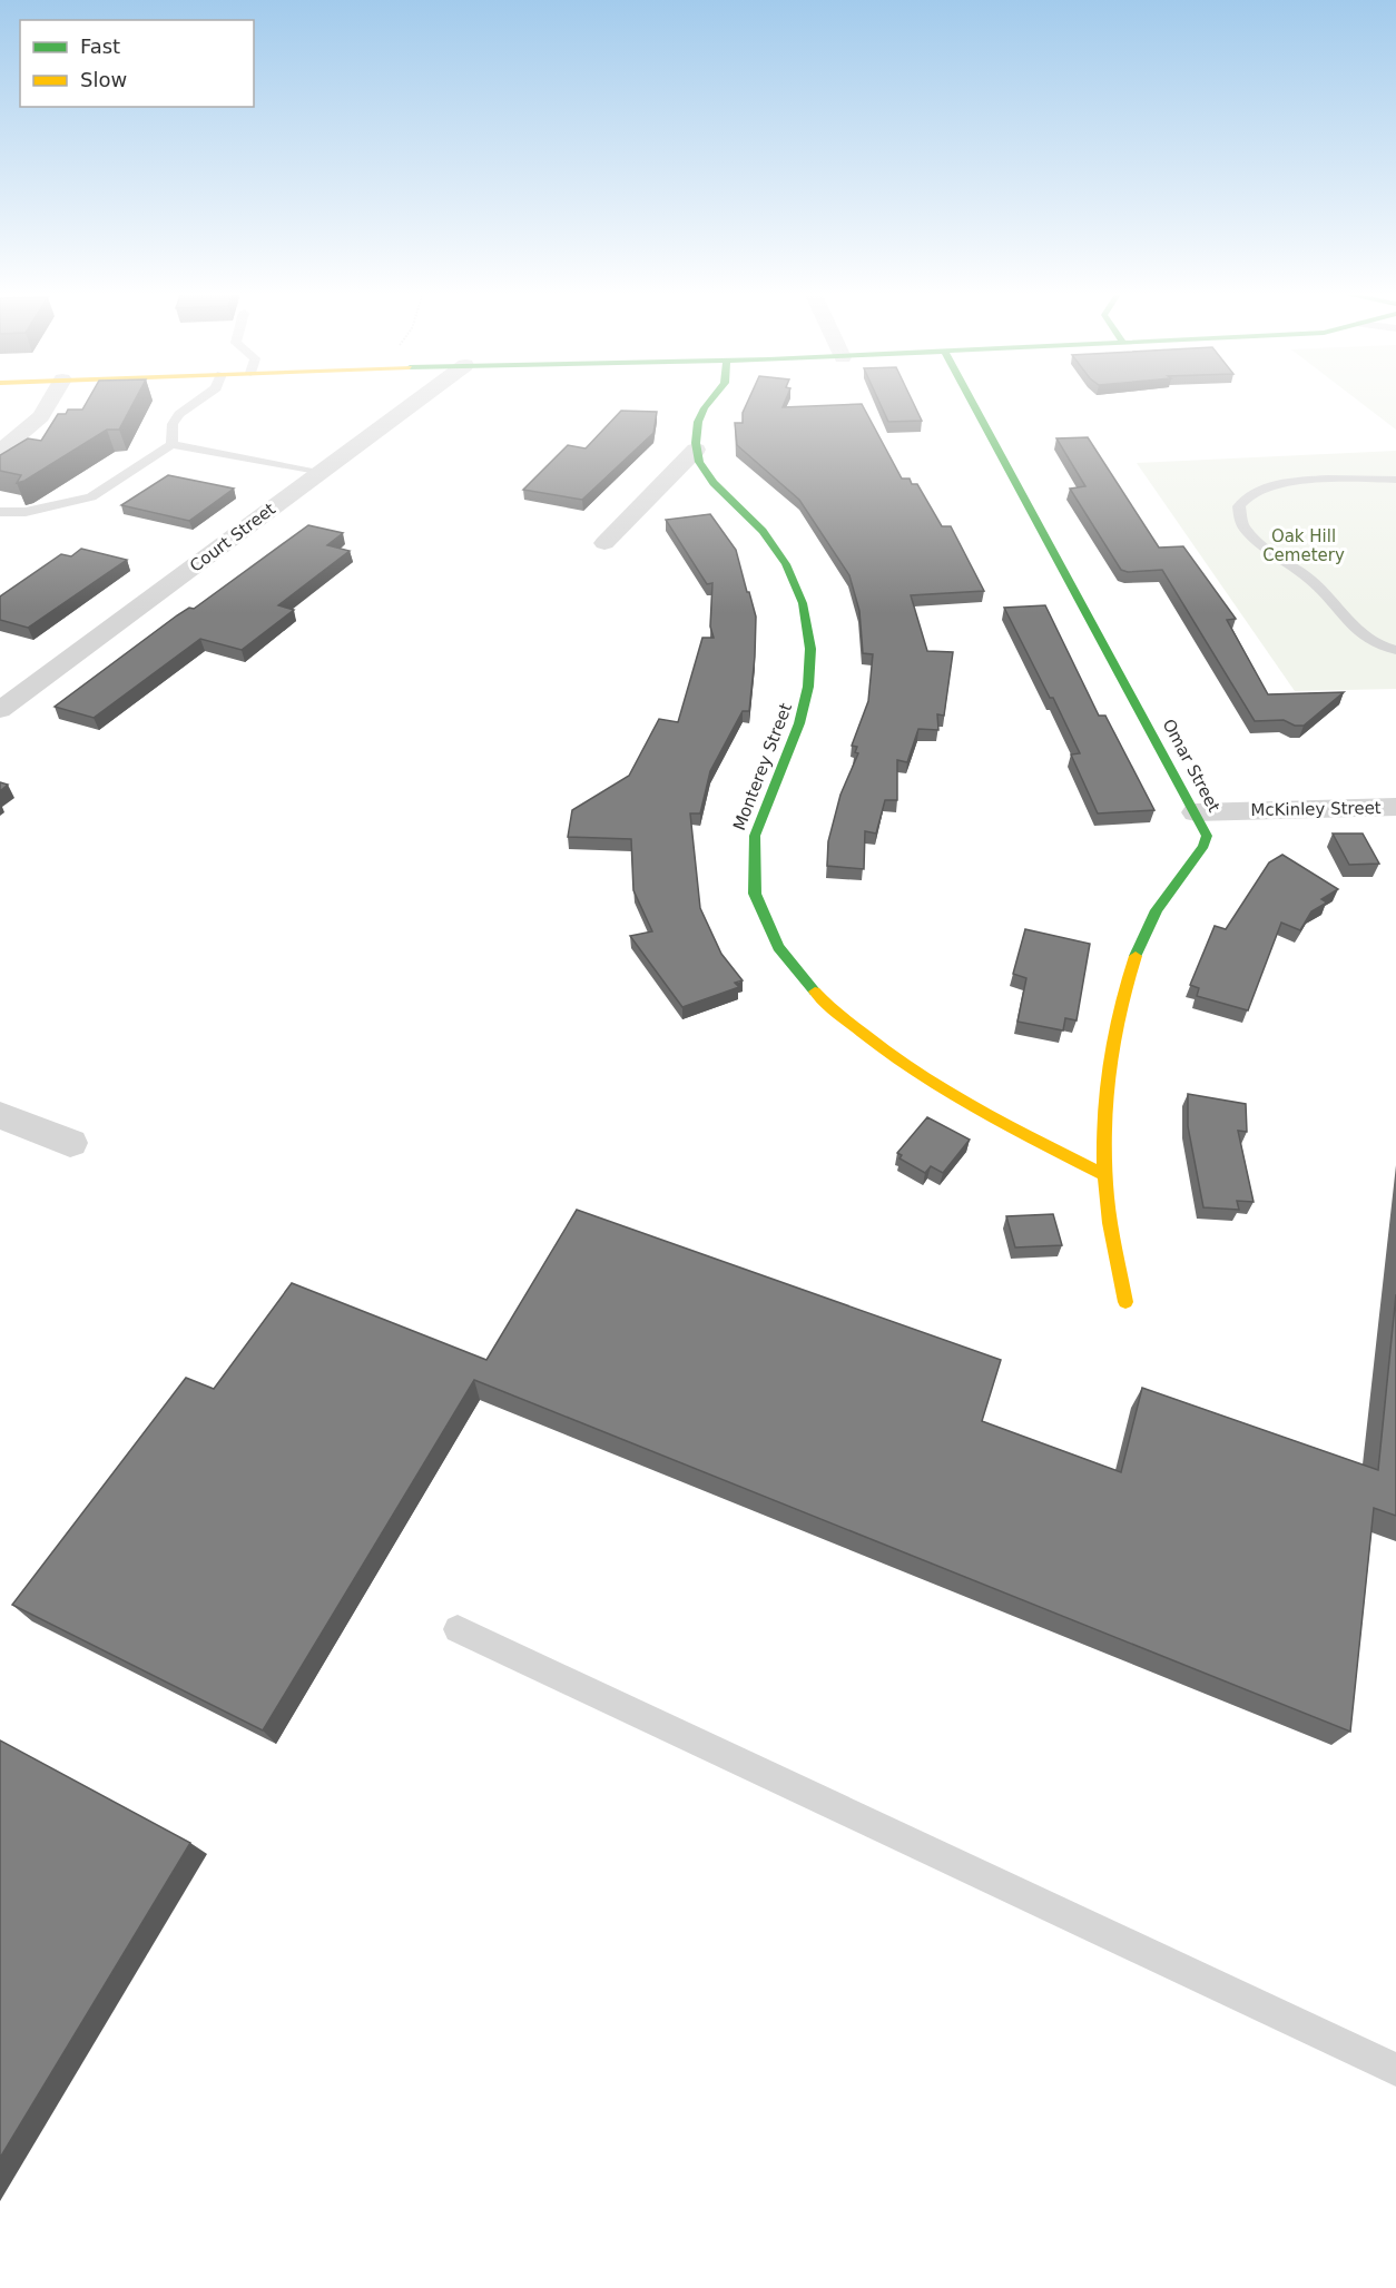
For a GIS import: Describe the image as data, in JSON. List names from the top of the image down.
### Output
{
  "streets": {
    "main road": ["Omar Street", "Monterey Street"],
    "street": ["Court Street", "McKinley Street"]
  },
  "crossings": [
    ["Omar Street", "Monterey Street"],
    ["Omar Street", "McKinley Street"]
  ],
  "parks": ["Oak Hill Cemetery"],
  "legend": ["Fast", "Slow"]
}
